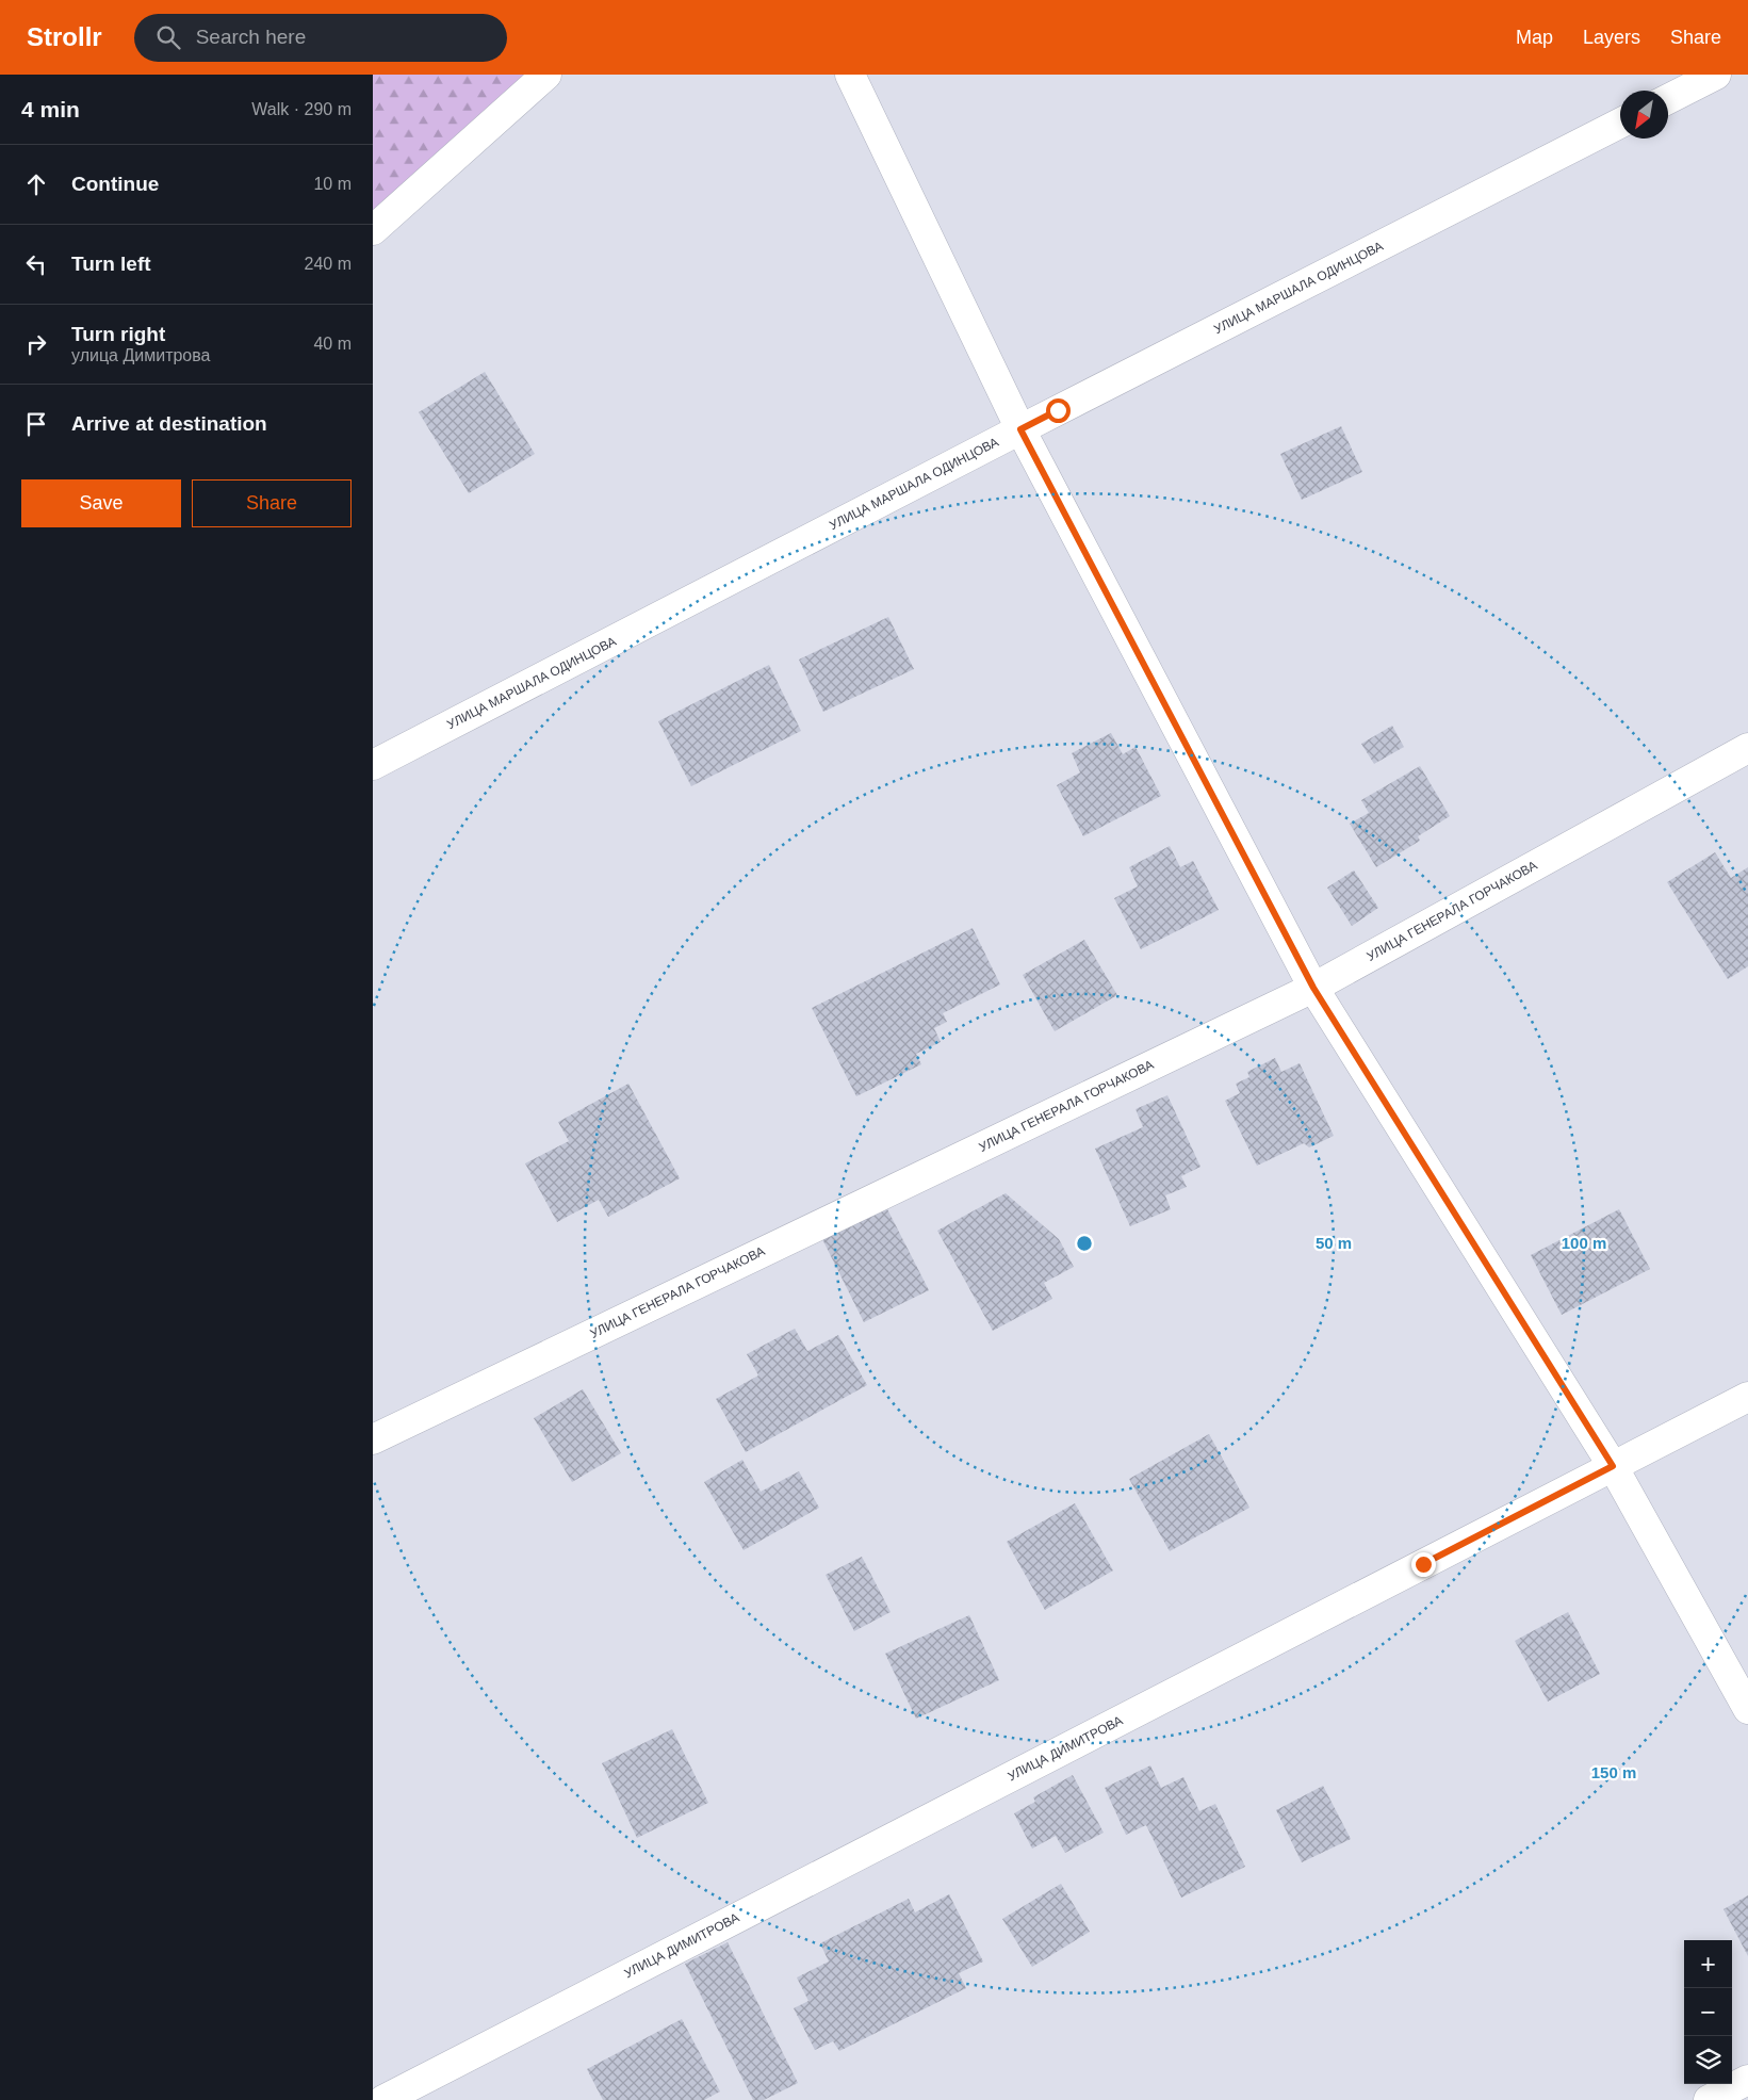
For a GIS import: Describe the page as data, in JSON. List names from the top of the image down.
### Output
{
  "streets": {
    "street": ["УЛИЦА МАРШАЛА ОДИНЦОВА", "УЛИЦА ГЕНЕРАЛА ГОРЧАКОВА", "УЛИЦА ДИМИТРОВА"]
  },
  "north": "bottom left",
  "page": {
    "header": "Strollr",
    "search": "Search here",
    "nav": ["Map", "Layers", "Share"],
    "heading": ["4 min", "Walk · 290 m"],
    "list": [
      ["Continue", "10 m"],
      ["Turn left", "240 m"],
      ["Turn right", "улица Димитрова", "40 m"],
      "Arrive at destination"
    ],
    "buttons": ["Save", "Share"],
    "map_buttons": ["+", "−"]
  },
  "rings": ["50 m", "100 m", "150 m"]
}
